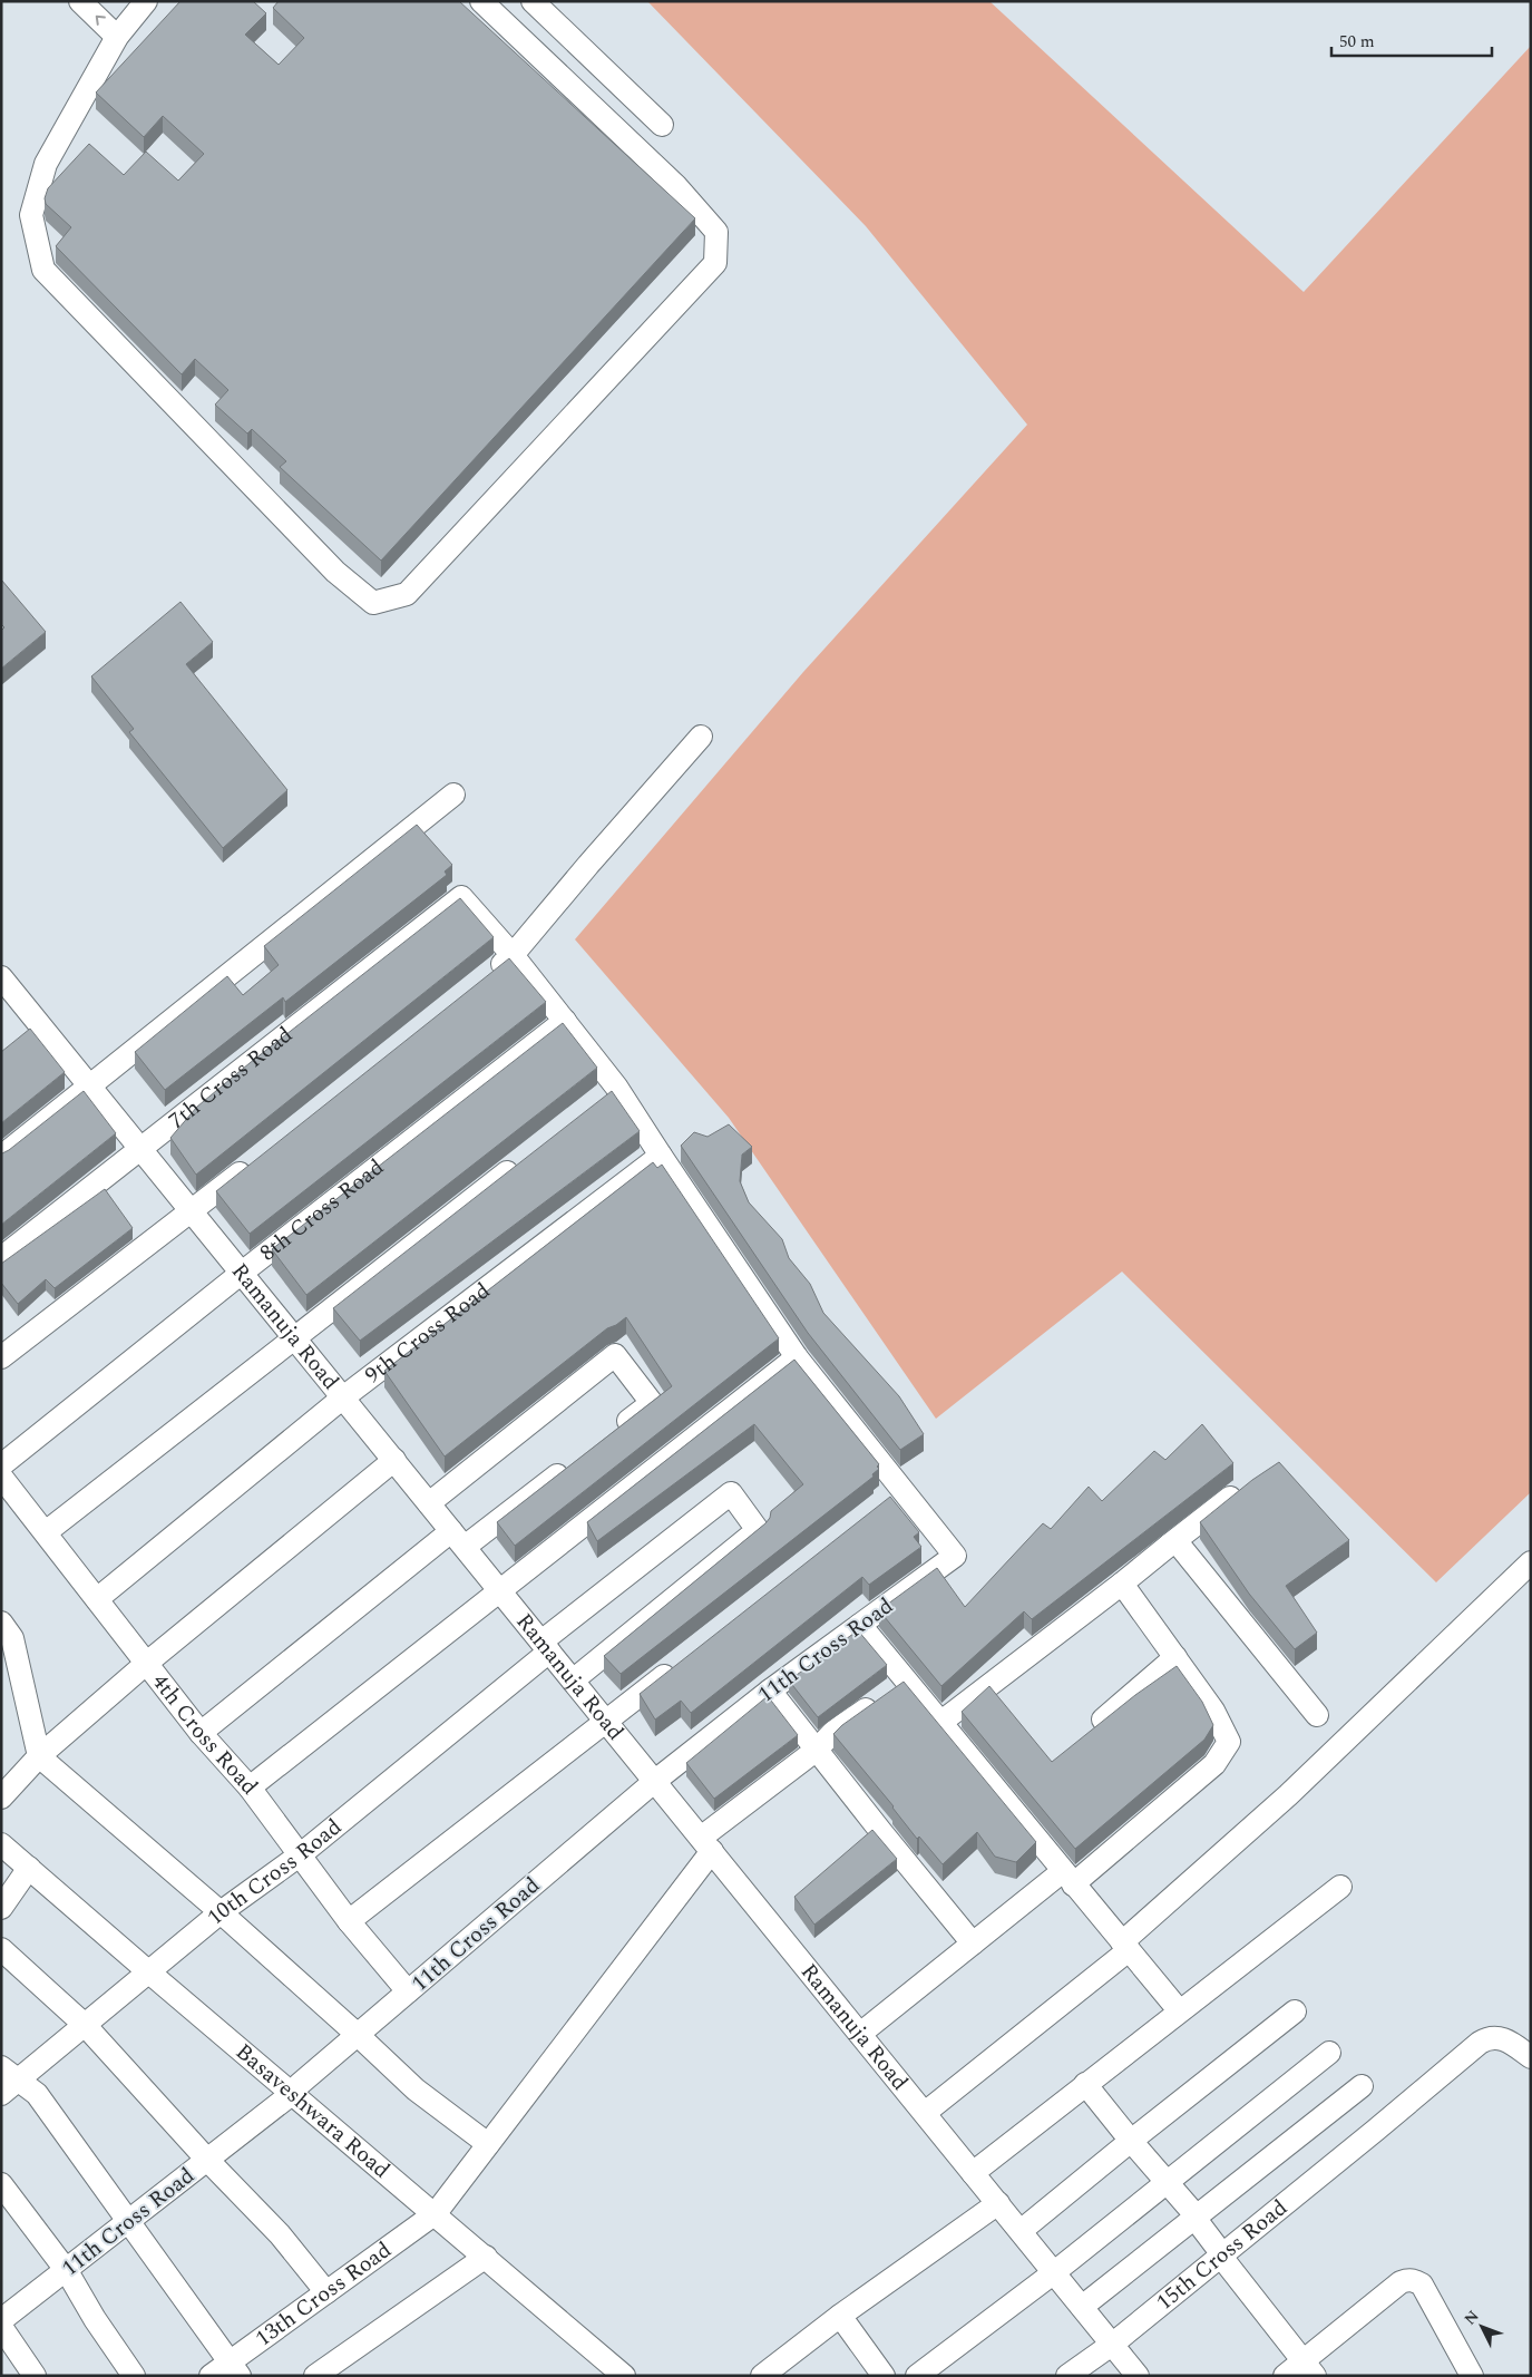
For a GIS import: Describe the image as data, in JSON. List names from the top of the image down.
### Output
{
  "streets": {
    "street": [
      "7th Cross Road",
      "8th Cross Road",
      "Ramanuja Road",
      "9th Cross Road",
      "11th Cross Road",
      "4th Cross Road",
      "10th Cross Road",
      "Basaveshwara Road",
      "15th Cross Road",
      "13th Cross Road"
    ]
  },
  "crossings": [
    ["7th Cross Road", "Ramanuja Road"],
    ["8th Cross Road", "Ramanuja Road"],
    ["Ramanuja Road", "9th Cross Road"],
    ["Ramanuja Road", "11th Cross Road"],
    ["Ramanuja Road", "10th Cross Road"],
    ["Ramanuja Road", "15th Cross Road"],
    ["Ramanuja Road", "13th Cross Road"],
    ["9th Cross Road", "4th Cross Road"],
    ["11th Cross Road", "4th Cross Road"],
    ["11th Cross Road", "Basaveshwara Road"],
    ["4th Cross Road", "10th Cross Road"],
    ["10th Cross Road", "Basaveshwara Road"],
    ["Basaveshwara Road", "13th Cross Road"]
  ],
  "scale_bar": "50 m",
  "north": "top left"
}
